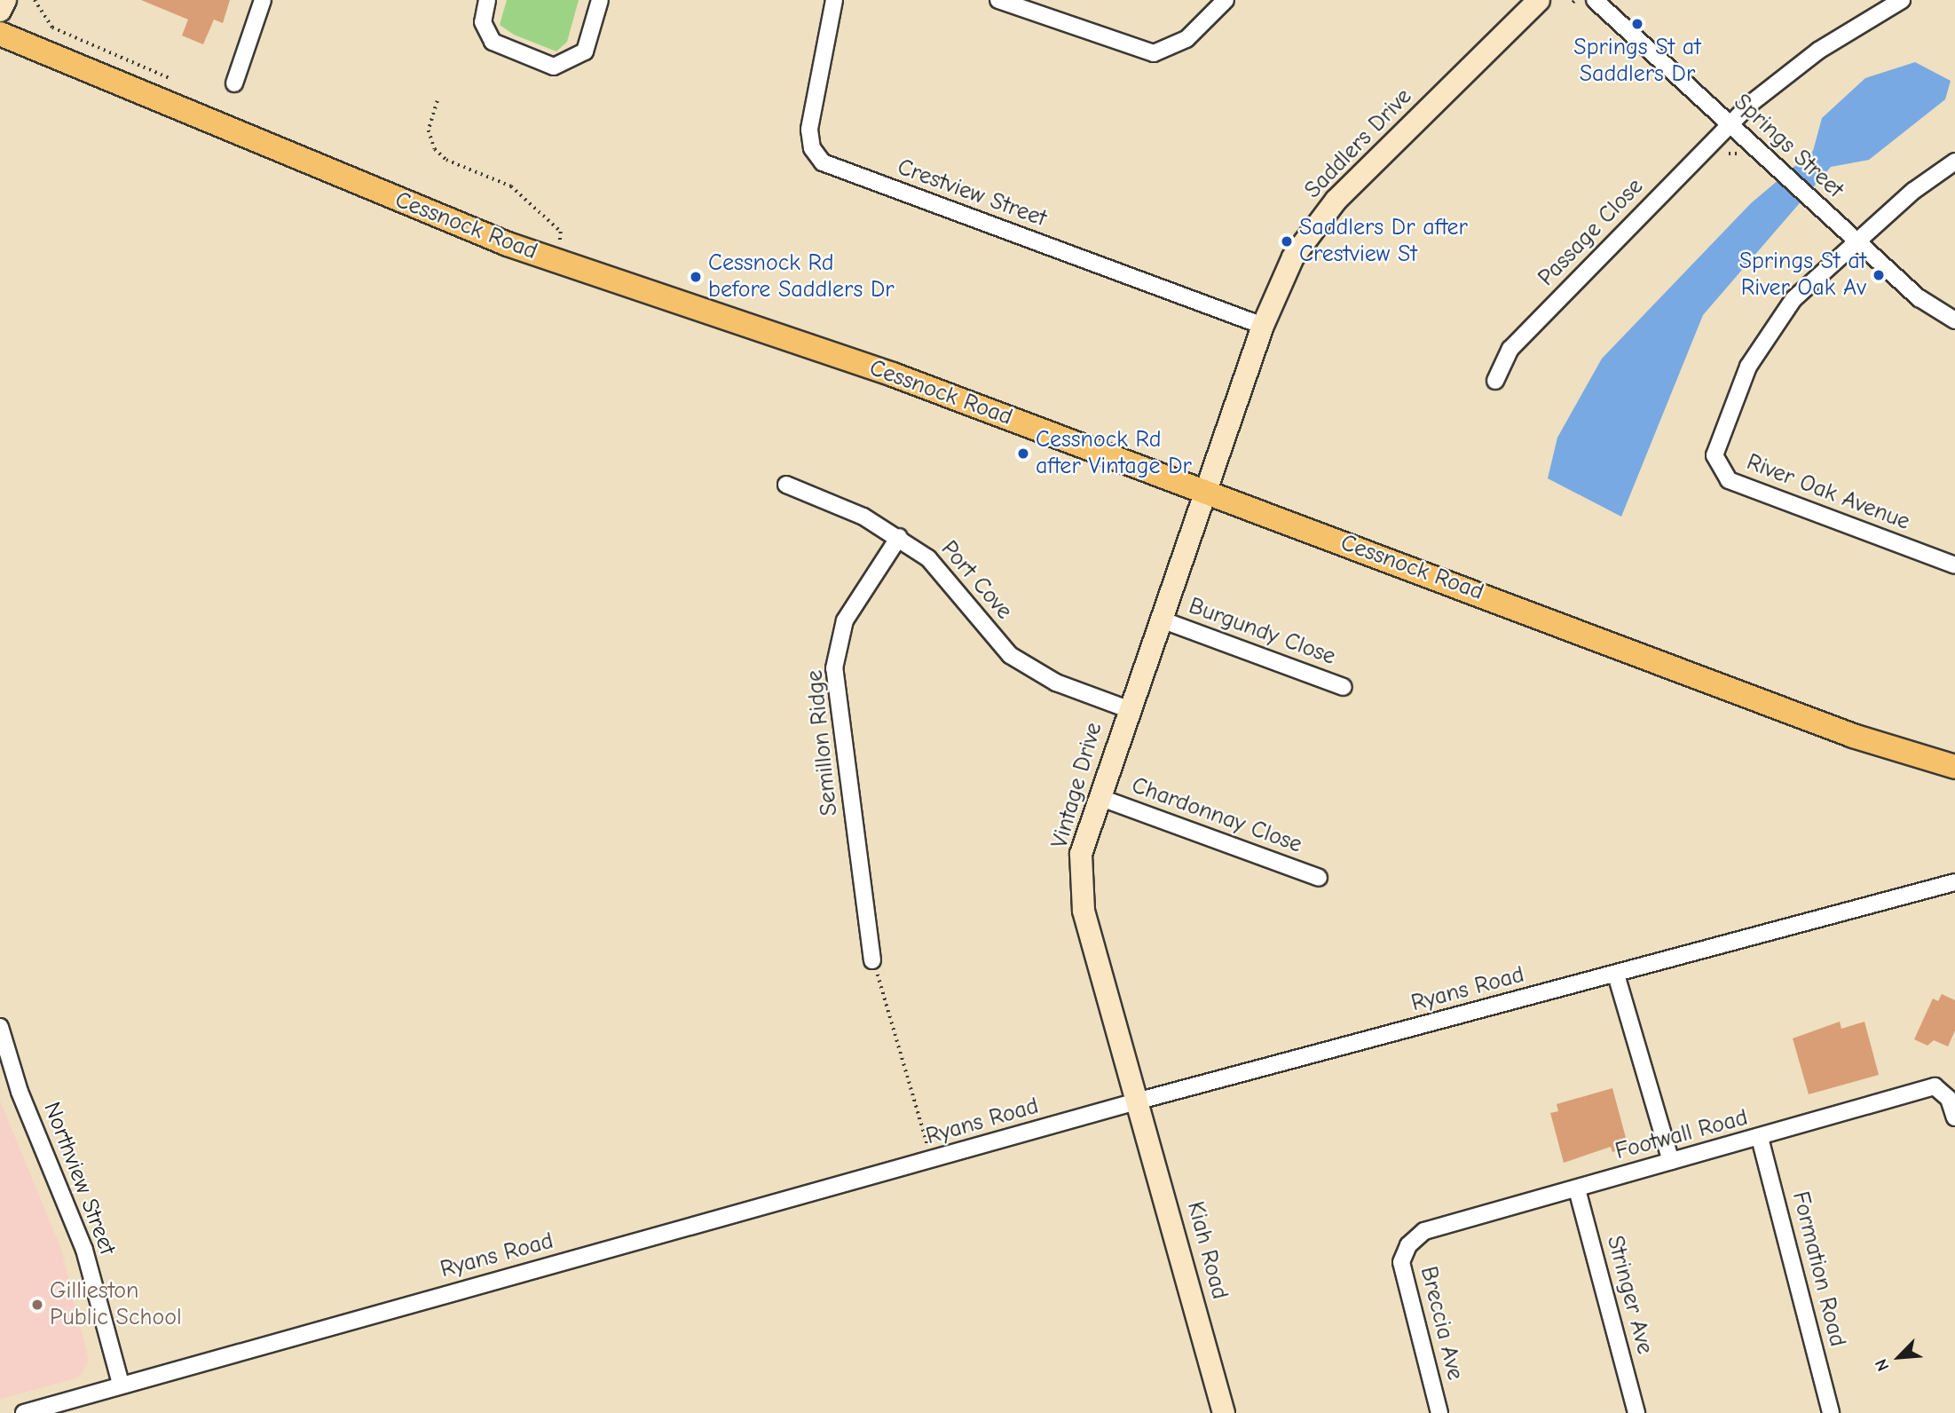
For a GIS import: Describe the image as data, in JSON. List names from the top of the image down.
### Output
{
  "streets": {
    "main road": ["Cessnock Road"],
    "street": [
      "Saddlers Drive",
      "Springs Street",
      "Crestview Street",
      "Passage Close",
      "River Oak Avenue",
      "Port Cove",
      "Burgundy Close",
      "Semillon Ridge",
      "Vintage Drive",
      "Chardonnay Close",
      "Ryans Road",
      "Footwall Road",
      "Northview Street",
      "Kiah Road",
      "Formation Road",
      "Stringer Ave",
      "Breccia Ave"
    ]
  },
  "crossings": [
    ["Saddlers Drive", "Crestview Street"],
    ["Saddlers Drive", "Cessnock Road"],
    ["Saddlers Drive", "Vintage Drive"],
    ["Springs Street", "Passage Close"],
    ["Springs Street", "River Oak Avenue"],
    ["Cessnock Road", "Vintage Drive"],
    ["Port Cove", "Semillon Ridge"],
    ["Port Cove", "Vintage Drive"],
    ["Burgundy Close", "Vintage Drive"],
    ["Vintage Drive", "Chardonnay Close"],
    ["Vintage Drive", "Ryans Road"],
    ["Vintage Drive", "Kiah Road"],
    ["Ryans Road", "Northview Street"],
    ["Ryans Road", "Kiah Road"],
    ["Footwall Road", "Formation Road"],
    ["Footwall Road", "Stringer Ave"],
    ["Footwall Road", "Breccia Ave"]
  ],
  "places": [
    "Springs St at Saddlers Dr",
    "Saddlers Dr after Crestview St",
    "Springs St at River Oak Av",
    "Cessnock Rd before Saddlers Dr",
    "Cessnock Rd after Vintage Dr",
    "Gillieston Public School"
  ],
  "north": "bottom left"
}
